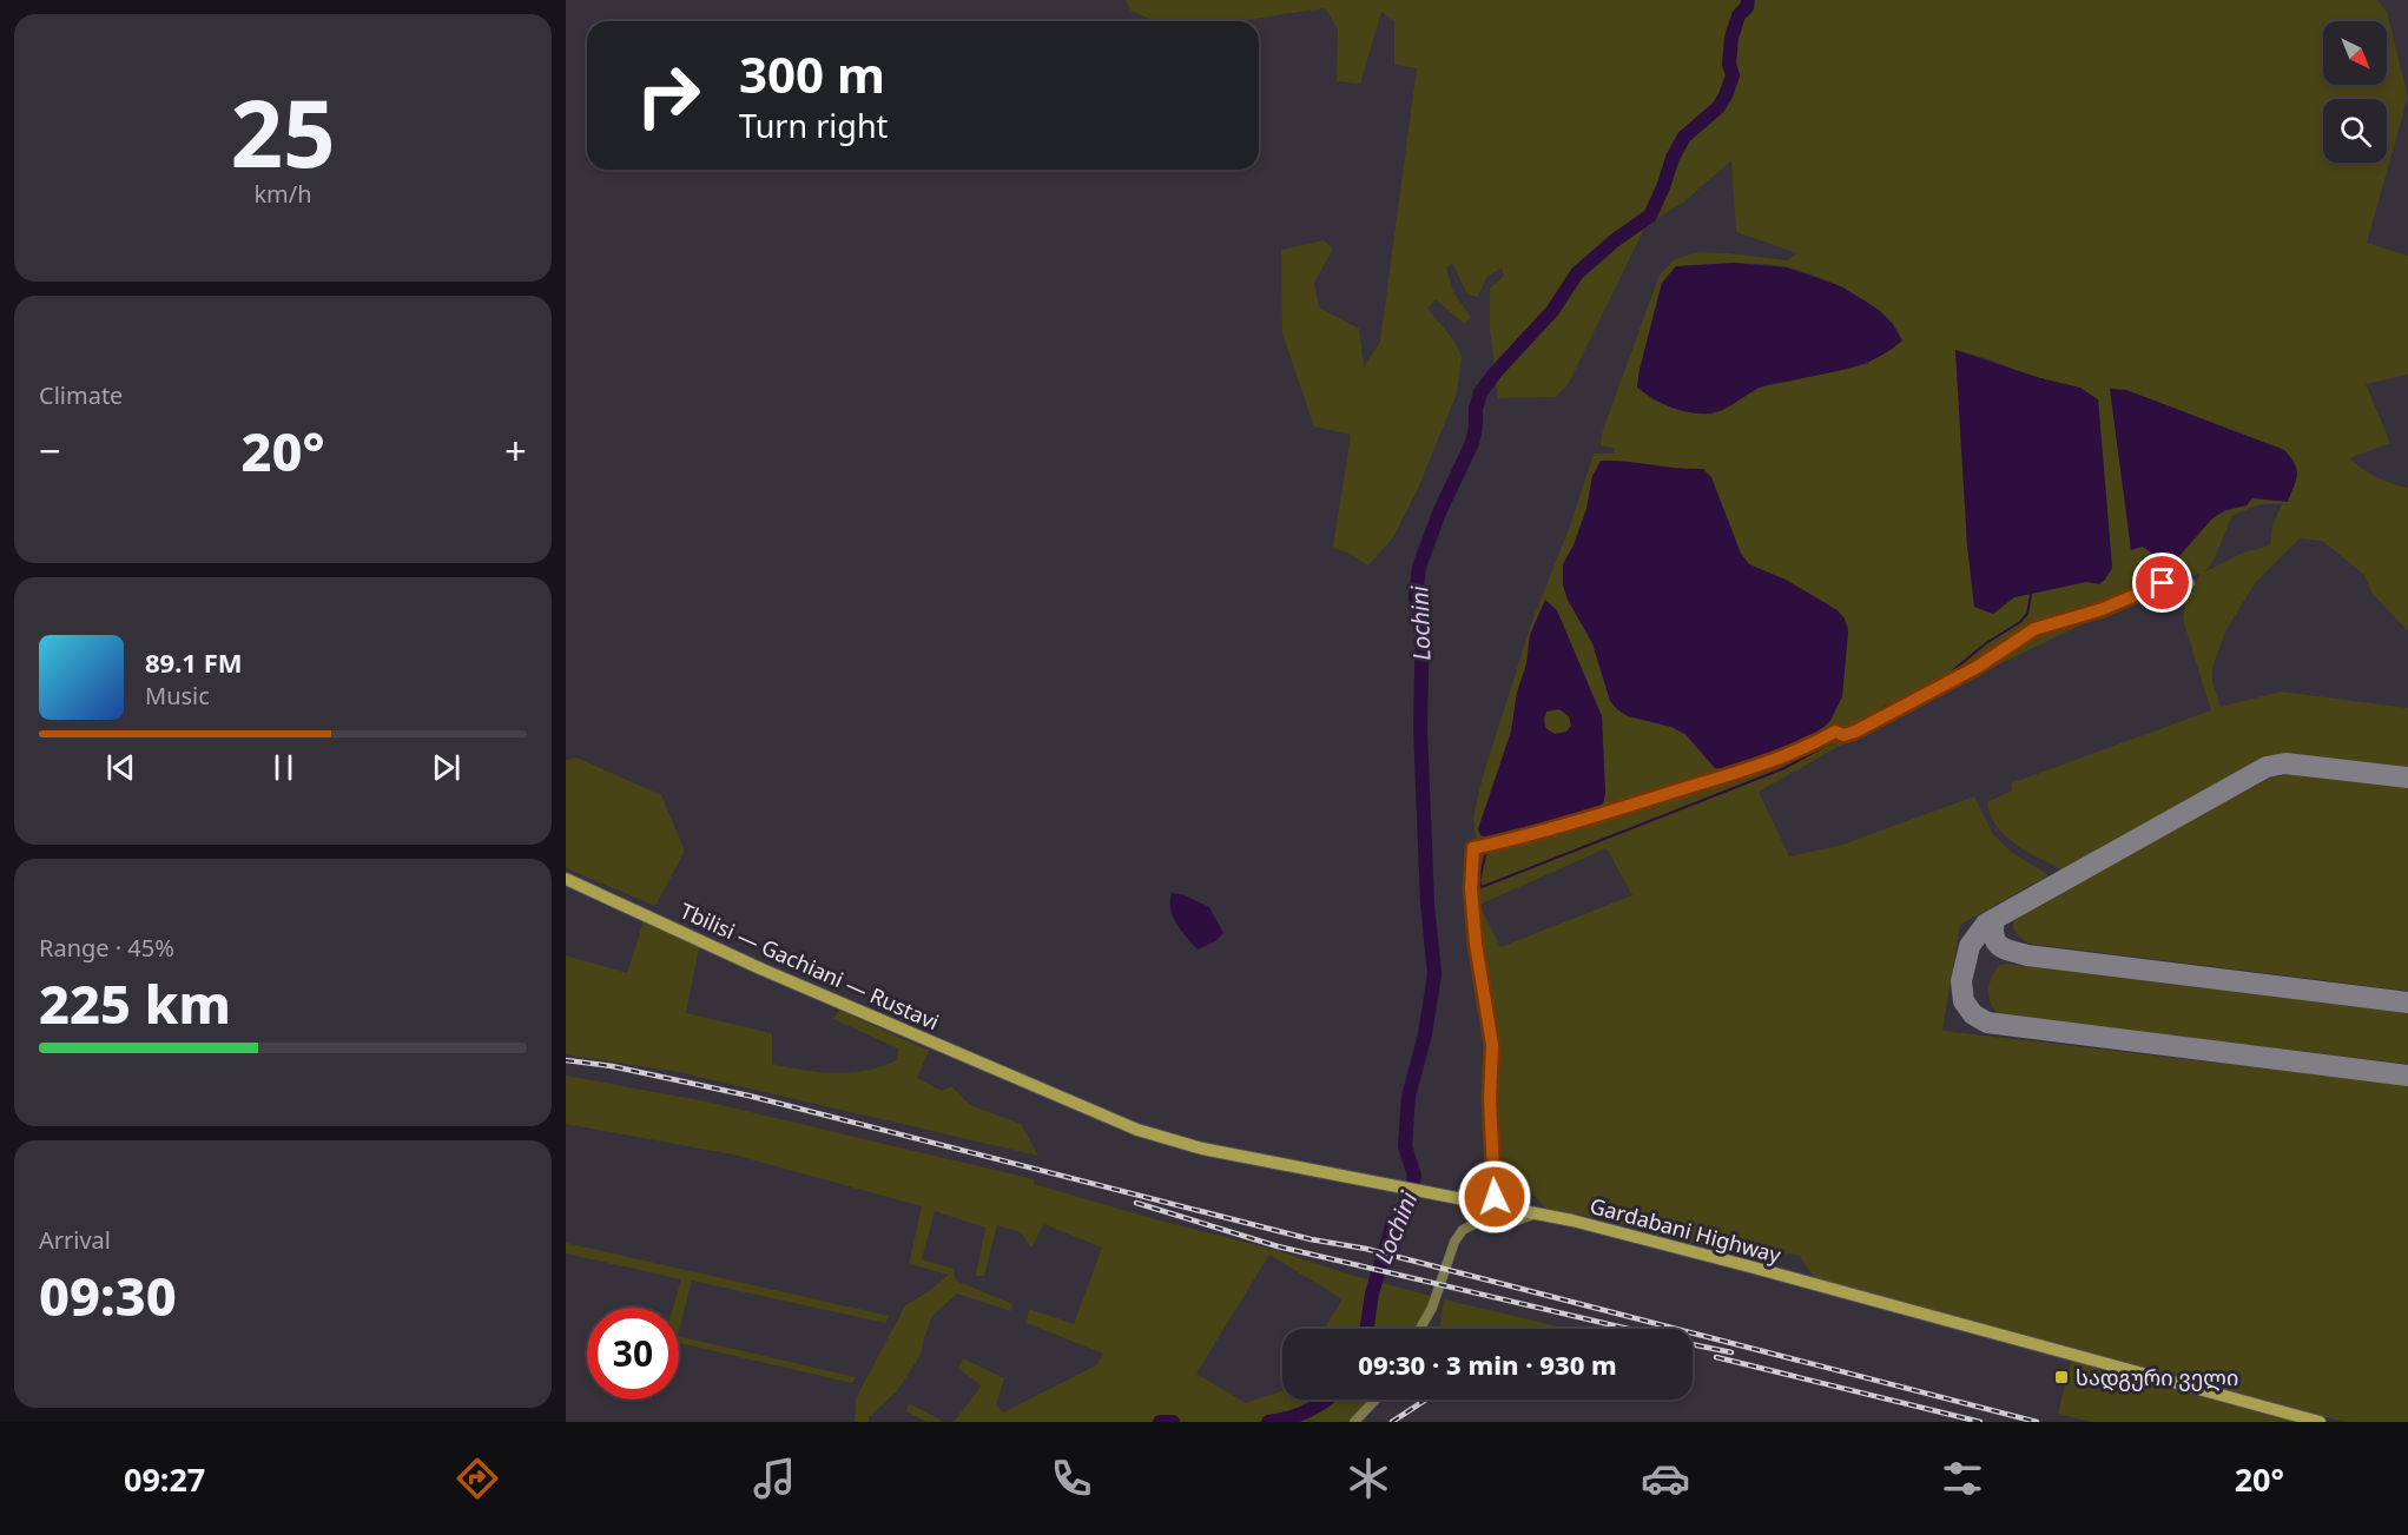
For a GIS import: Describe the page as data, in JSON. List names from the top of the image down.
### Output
{
  "streets": {
    "main road": ["Tbilisi — Gachiani — Rustavi", "Gardabani Highway"]
  },
  "crossings": [
    ["Tbilisi — Gachiani — Rustavi", "Gardabani Highway"]
  ],
  "water": ["Lochini"],
  "places": {
    "transit": ["სადგური ველი"]
  },
  "north": "bottom right",
  "page": {
    "tile": [
      ["25", "km/h"],
      "Climate",
      ["Range · 45%", "225 km"],
      ["Arrival", "09:30"]
    ],
    "turn": ["300 m", "Turn right"],
    "heat": ["−", "20°", "+"],
    "song": ["89.1 FM", "Music"],
    "limit": "30",
    "trip": "09:30 · 3 min · 930 m",
    "tabs": ["09:27", "20°"]
  }
}
